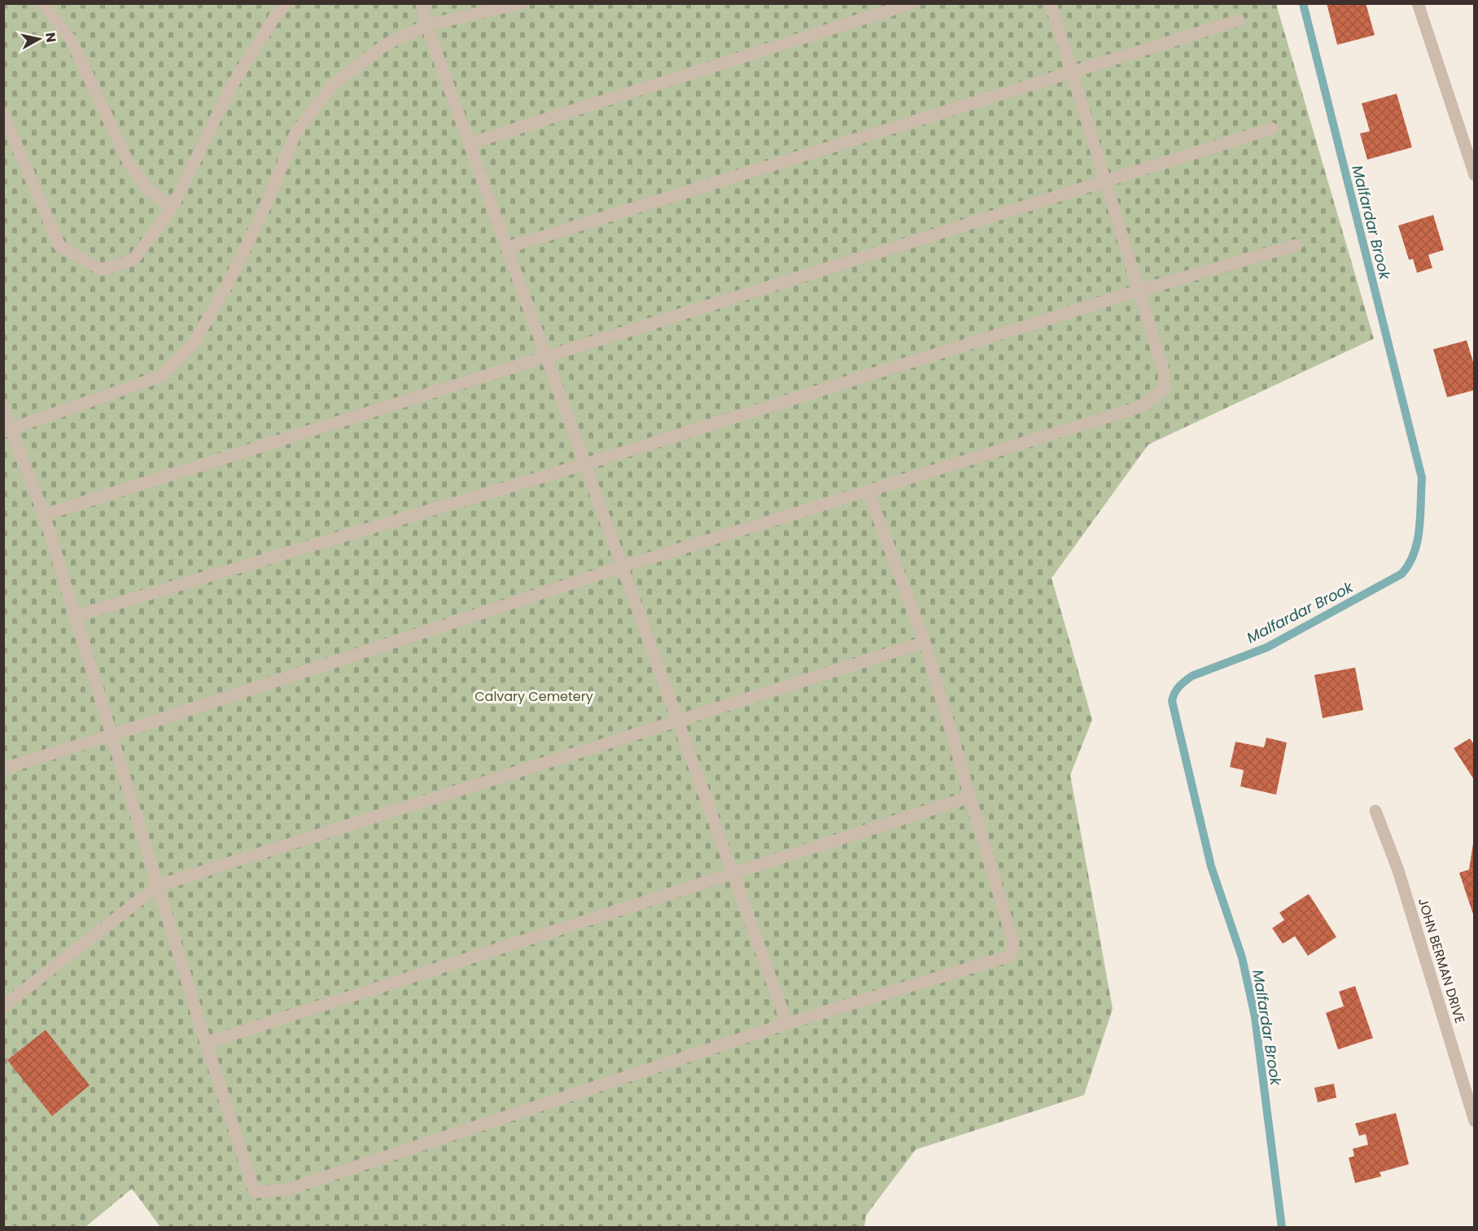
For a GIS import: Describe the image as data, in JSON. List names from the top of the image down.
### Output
{
  "streets": {
    "street": ["JOHN BERMAN DRIVE"]
  },
  "water": ["Malfardar Brook"],
  "parks": ["Calvary Cemetery"],
  "north": "right"
}
